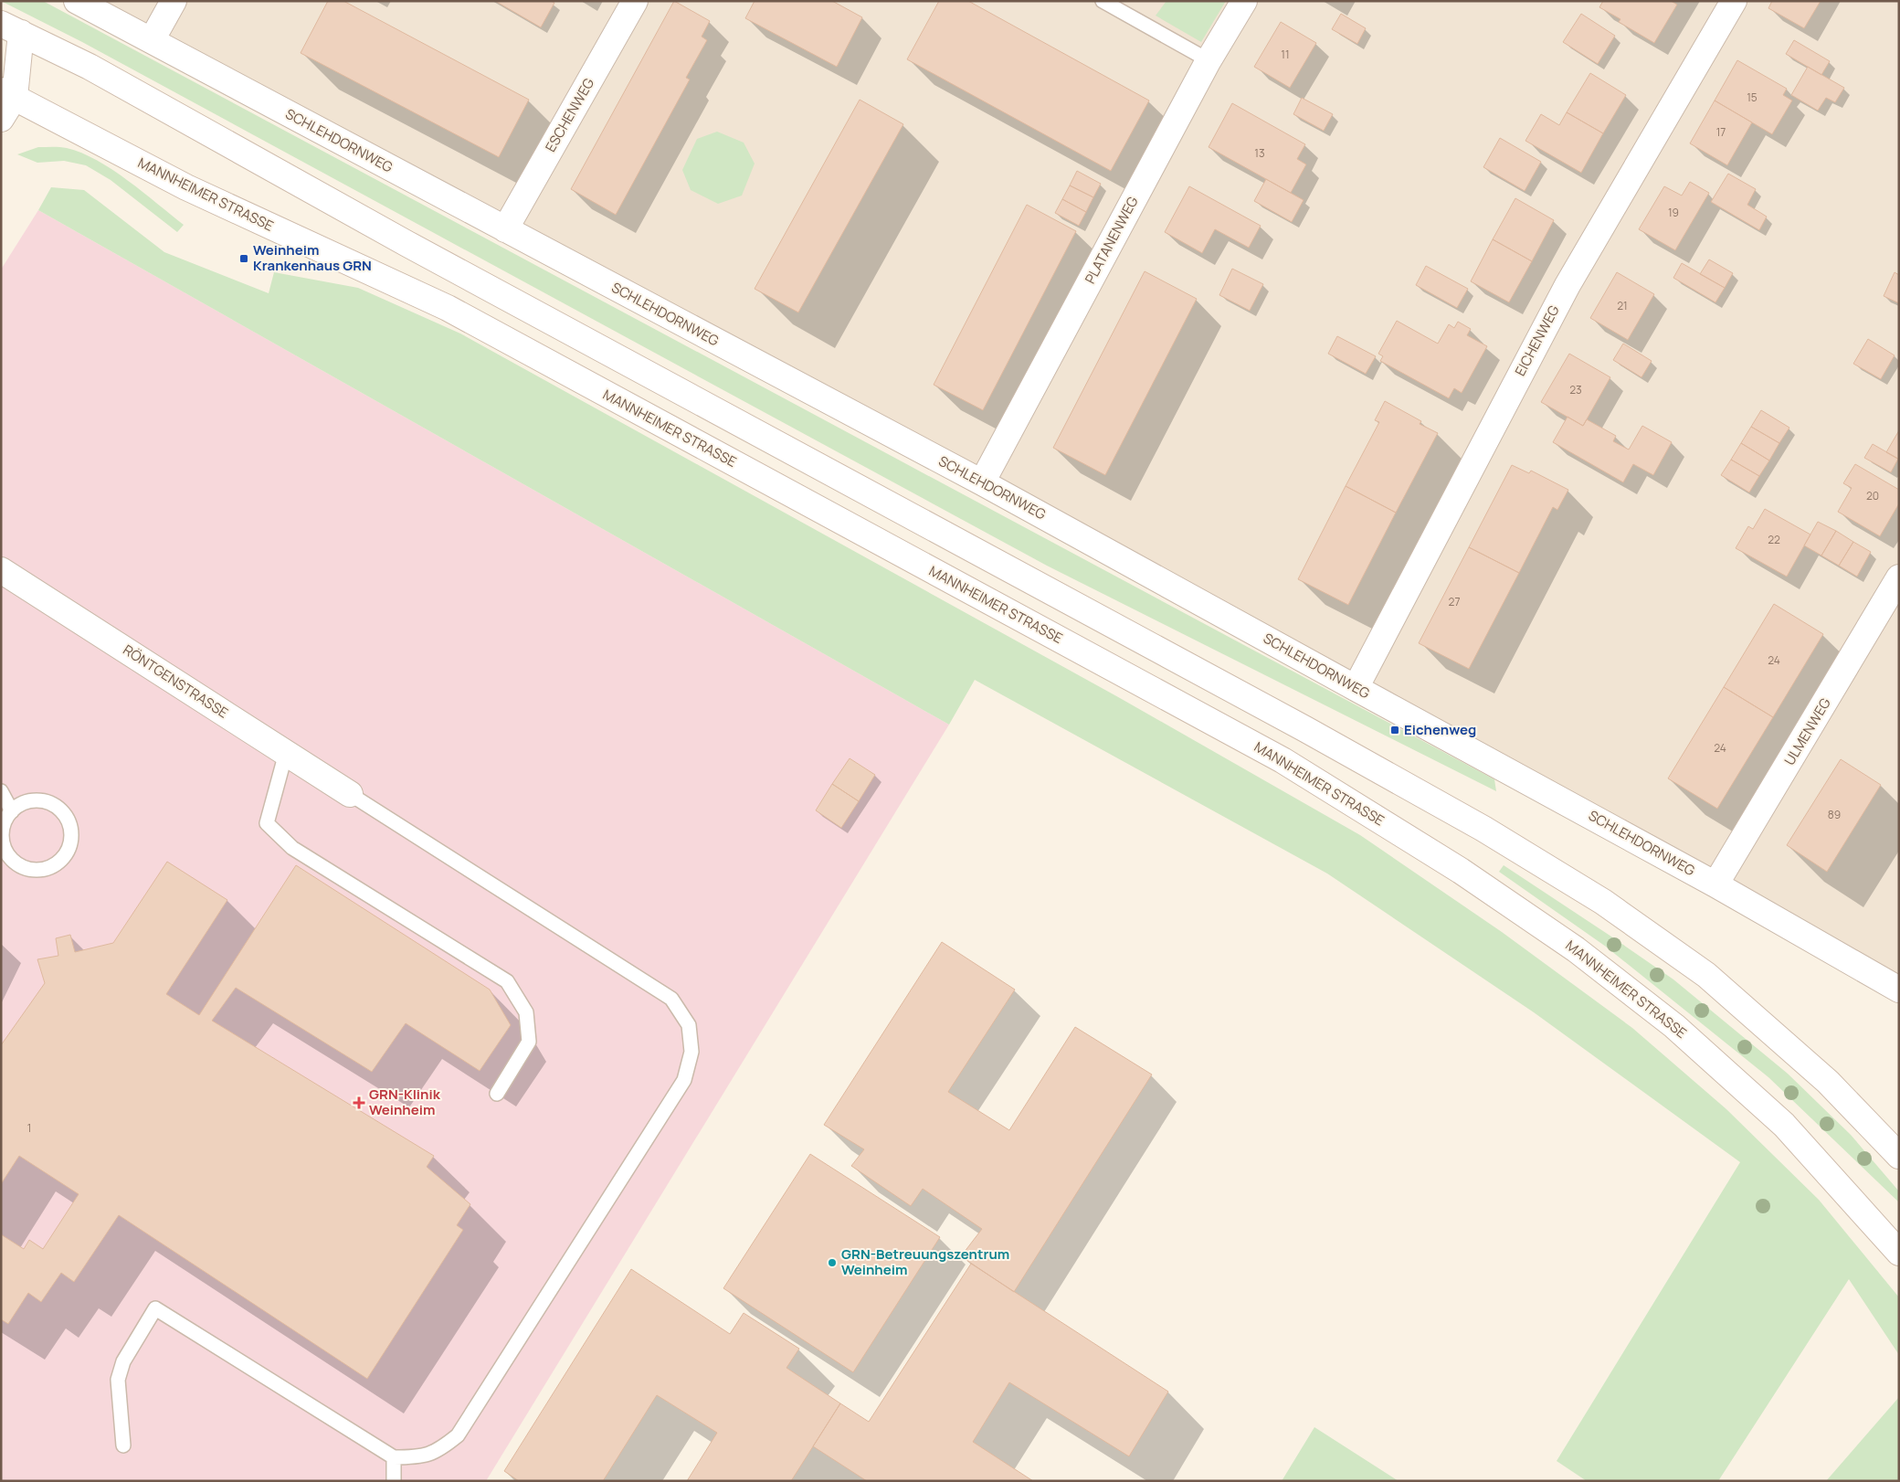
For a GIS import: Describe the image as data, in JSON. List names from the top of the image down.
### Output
{
  "streets": {
    "street": [
      "ESCHENWEG",
      "SCHLEHDORNWEG",
      "MANNHEIMER STRASSE",
      "PLATANENWEG",
      "EICHENWEG",
      "RÖNTGENSTRASSE",
      "ULMENWEG"
    ]
  },
  "crossings": [
    ["ESCHENWEG", "SCHLEHDORNWEG"],
    ["SCHLEHDORNWEG", "PLATANENWEG"],
    ["SCHLEHDORNWEG", "EICHENWEG"],
    ["SCHLEHDORNWEG", "ULMENWEG"]
  ],
  "places": {
    "transit": ["Weinheim Krankenhaus GRN", "Eichenweg"],
    "health": ["GRN-Klinik Weinheim"],
    "other": ["GRN-Betreuungszentrum Weinheim"]
  },
  "house_numbers": [
    "11",
    "15",
    "17",
    "13",
    "19",
    "21",
    "23",
    "20",
    "22",
    "27",
    "24",
    "24",
    "89",
    "1"
  ]
}
